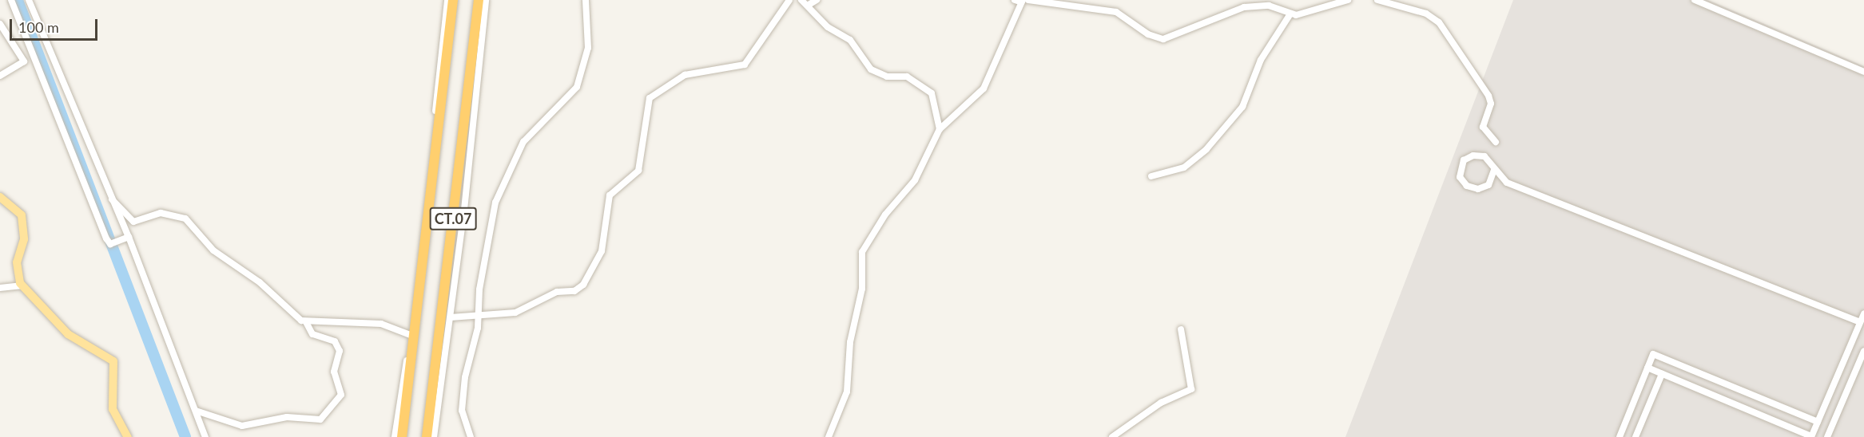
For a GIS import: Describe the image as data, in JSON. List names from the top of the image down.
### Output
{
  "streets": {
    "highway": ["CT.07"]
  },
  "scale_bar": "100 m"
}
